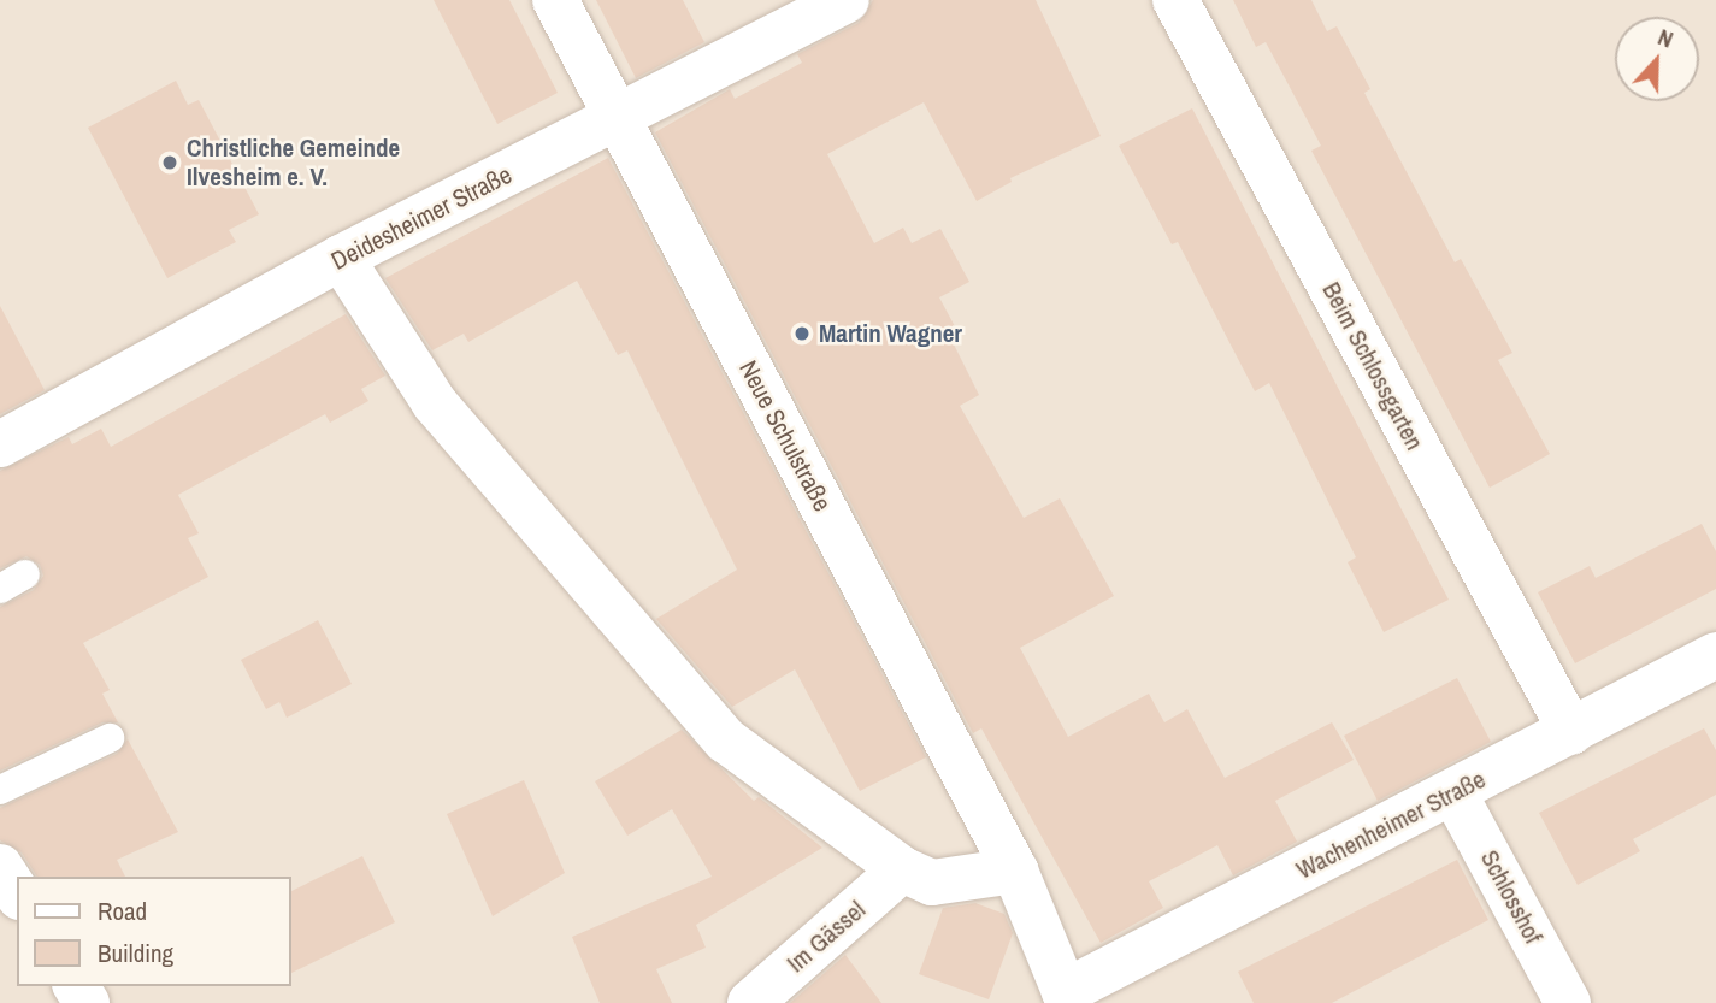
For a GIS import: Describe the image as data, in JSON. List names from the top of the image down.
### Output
{
  "streets": {
    "street": [
      "Deidesheimer Straße",
      "Beim Schlossgarten",
      "Neue Schulstraße",
      "Wachenheimer Straße",
      "Schlosshof",
      "Im Gässel"
    ]
  },
  "crossings": [
    ["Deidesheimer Straße", "Neue Schulstraße"],
    ["Beim Schlossgarten", "Wachenheimer Straße"],
    ["Neue Schulstraße", "Wachenheimer Straße"],
    ["Wachenheimer Straße", "Schlosshof"]
  ],
  "places": ["Christliche Gemeinde Ilvesheim e. V.", "Martin Wagner"],
  "legend": ["Road", "Building"],
  "north": "top"
}
